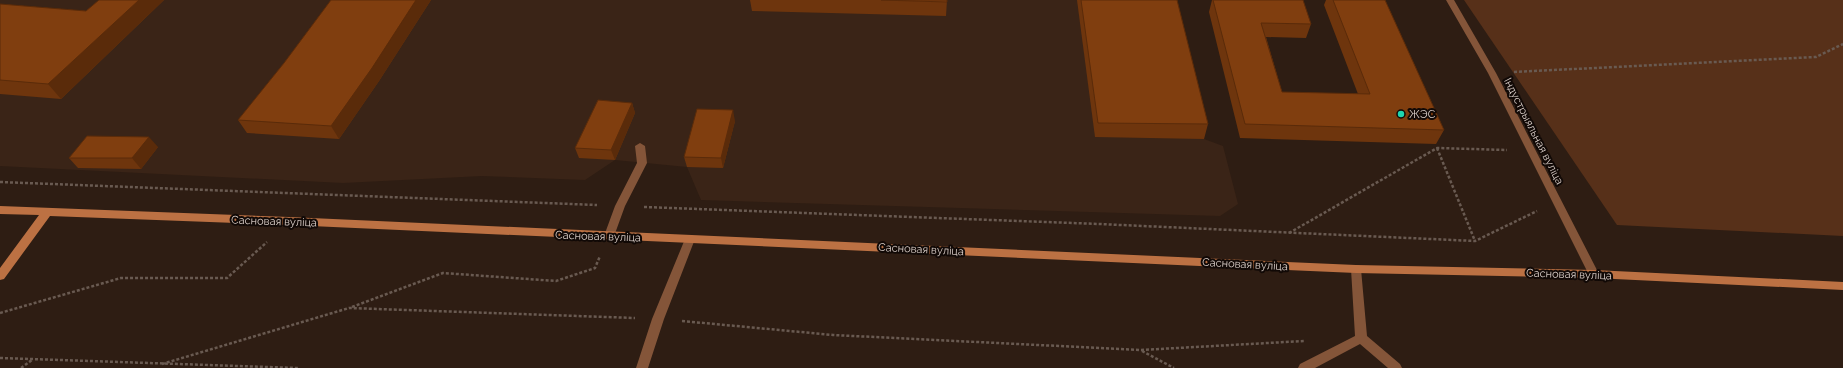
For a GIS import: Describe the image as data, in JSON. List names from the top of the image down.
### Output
{
  "streets": {
    "street": ["Індустрыяльная вуліца", "Сасновая вуліца"]
  },
  "crossings": [
    ["Індустрыяльная вуліца", "Сасновая вуліца"]
  ],
  "places": ["ЖЭС"]
}
